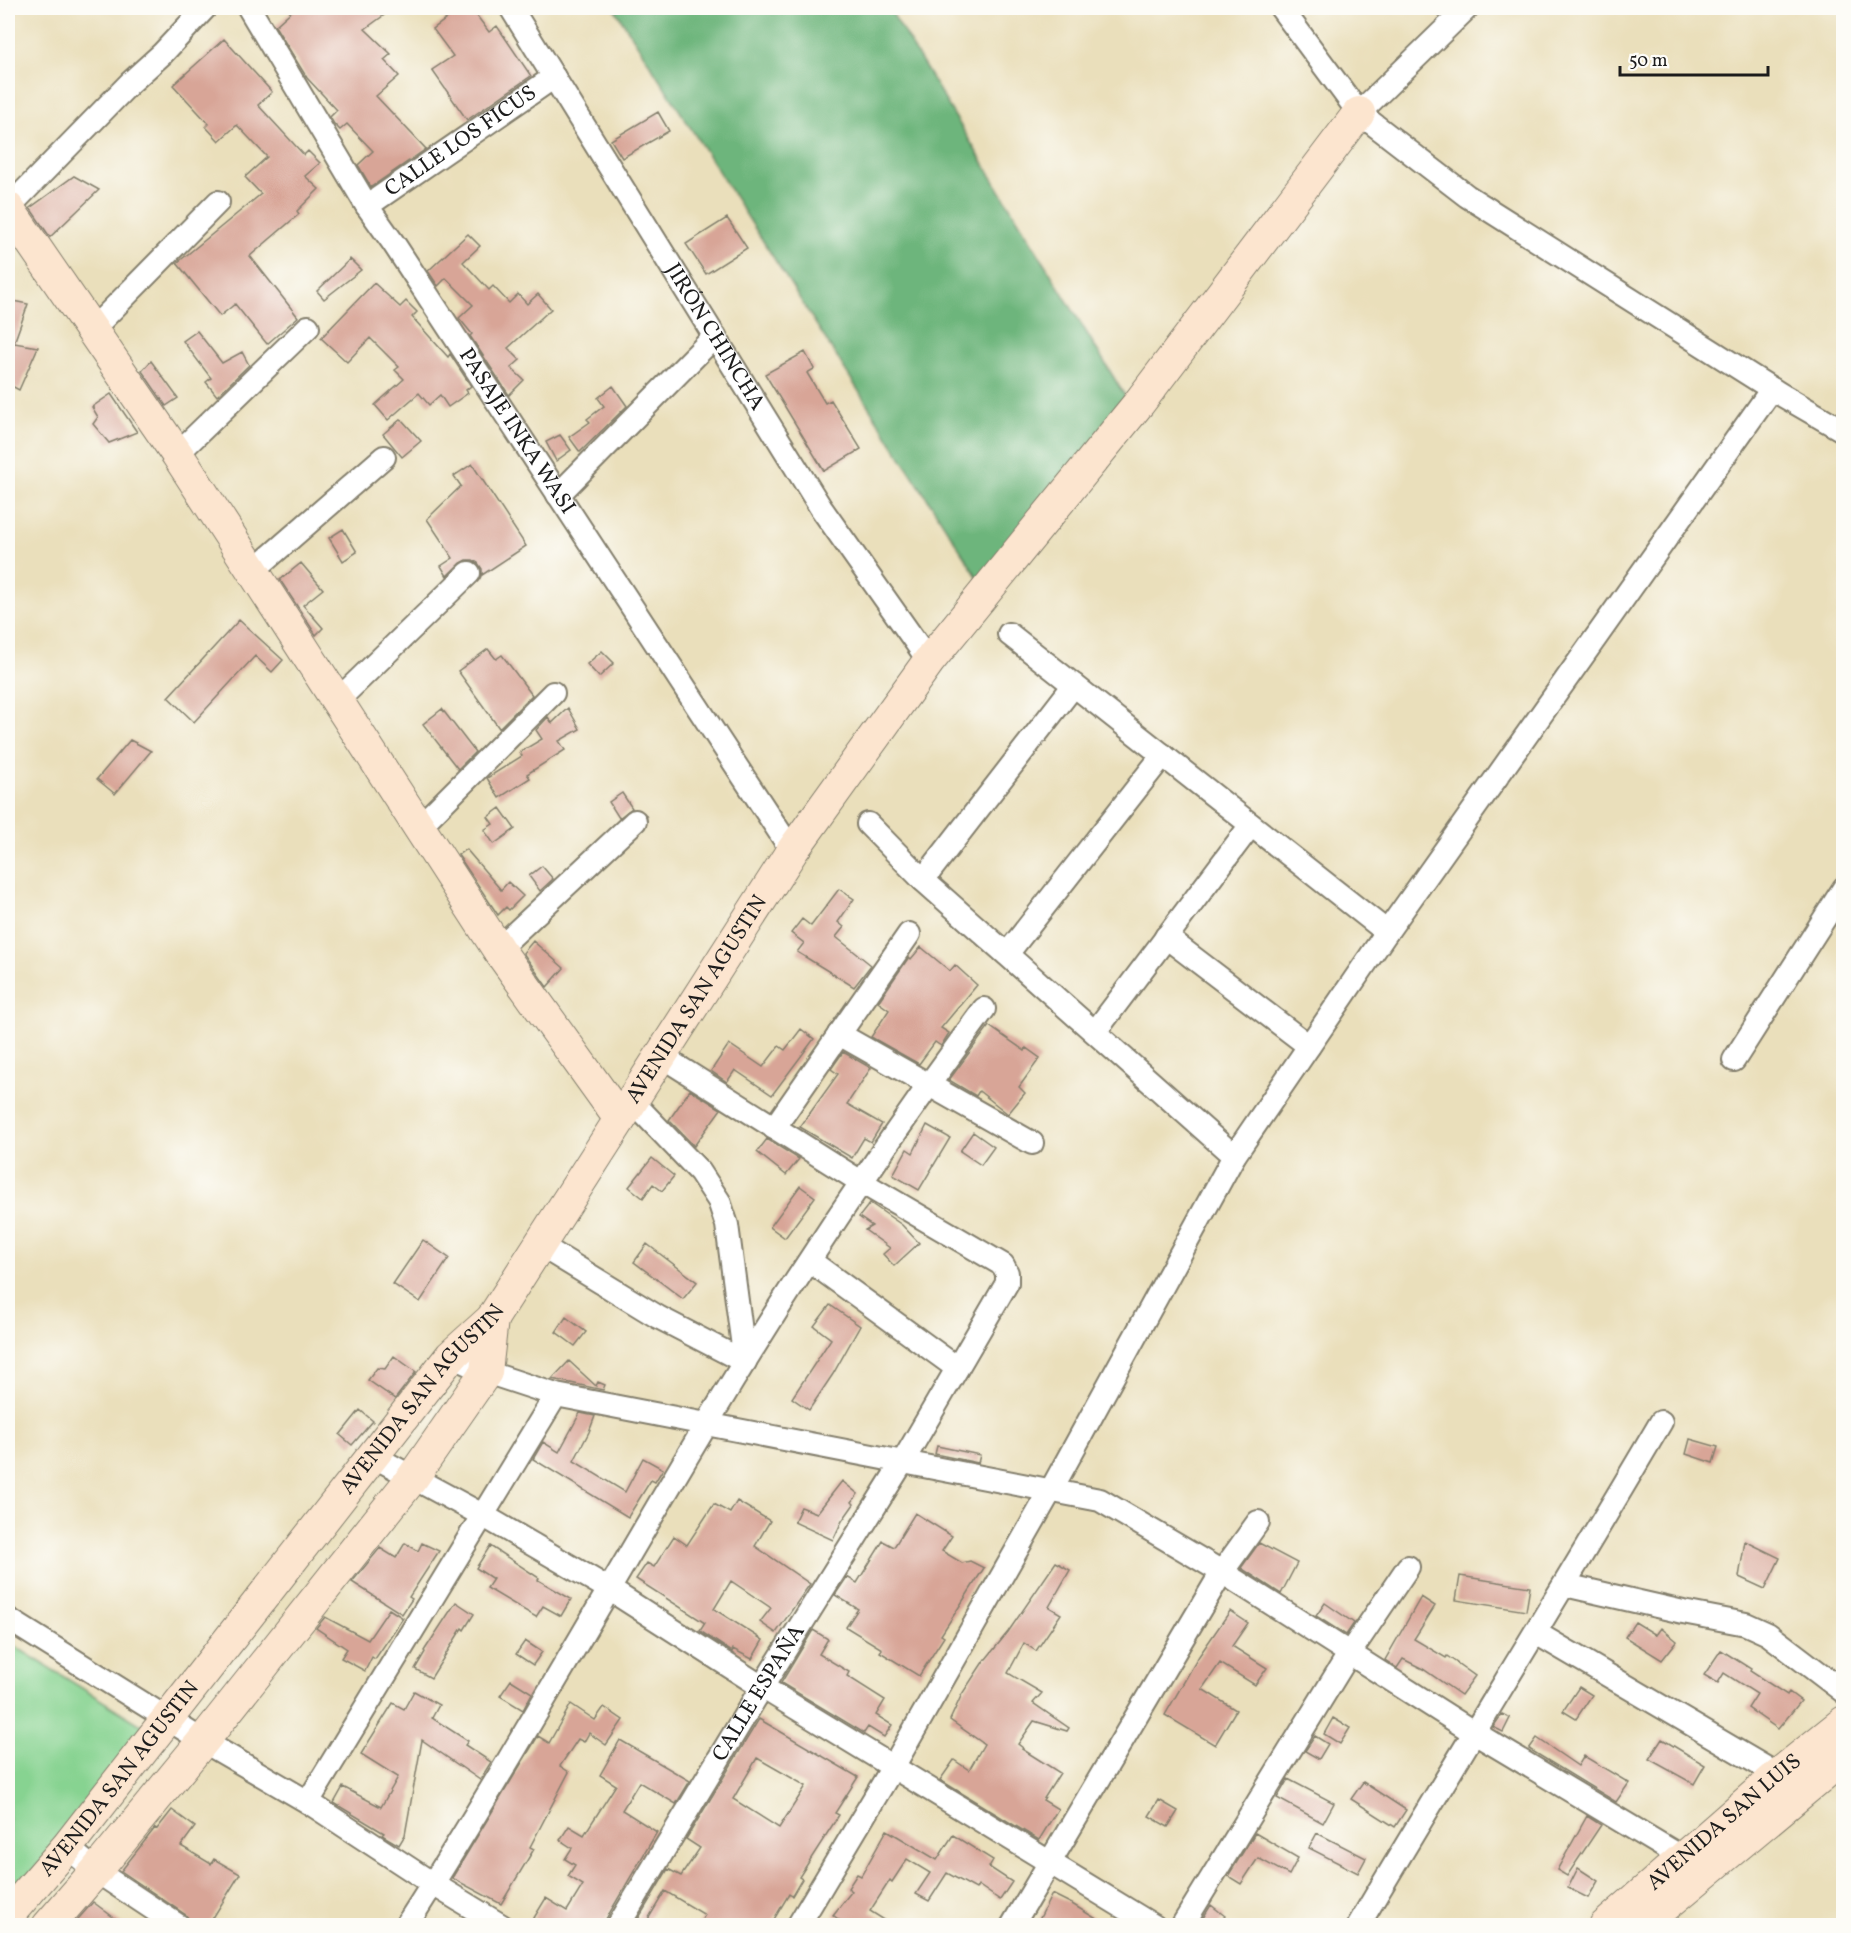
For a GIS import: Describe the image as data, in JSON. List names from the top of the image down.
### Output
{
  "streets": {
    "street": [
      "CALLE LOS FICUS",
      "JIRÓN CHINCHA",
      "PASAJE INKA WASI",
      "AVENIDA SAN AGUSTIN",
      "CALLE ESPAÑA",
      "AVENIDA SAN LUIS"
    ]
  },
  "crossings": [
    ["CALLE LOS FICUS", "JIRÓN CHINCHA"],
    ["CALLE LOS FICUS", "PASAJE INKA WASI"],
    ["JIRÓN CHINCHA", "AVENIDA SAN AGUSTIN"],
    ["PASAJE INKA WASI", "AVENIDA SAN AGUSTIN"],
    ["AVENIDA SAN AGUSTIN", "CALLE ESPAÑA"]
  ],
  "scale_bar": "50 m"
}
